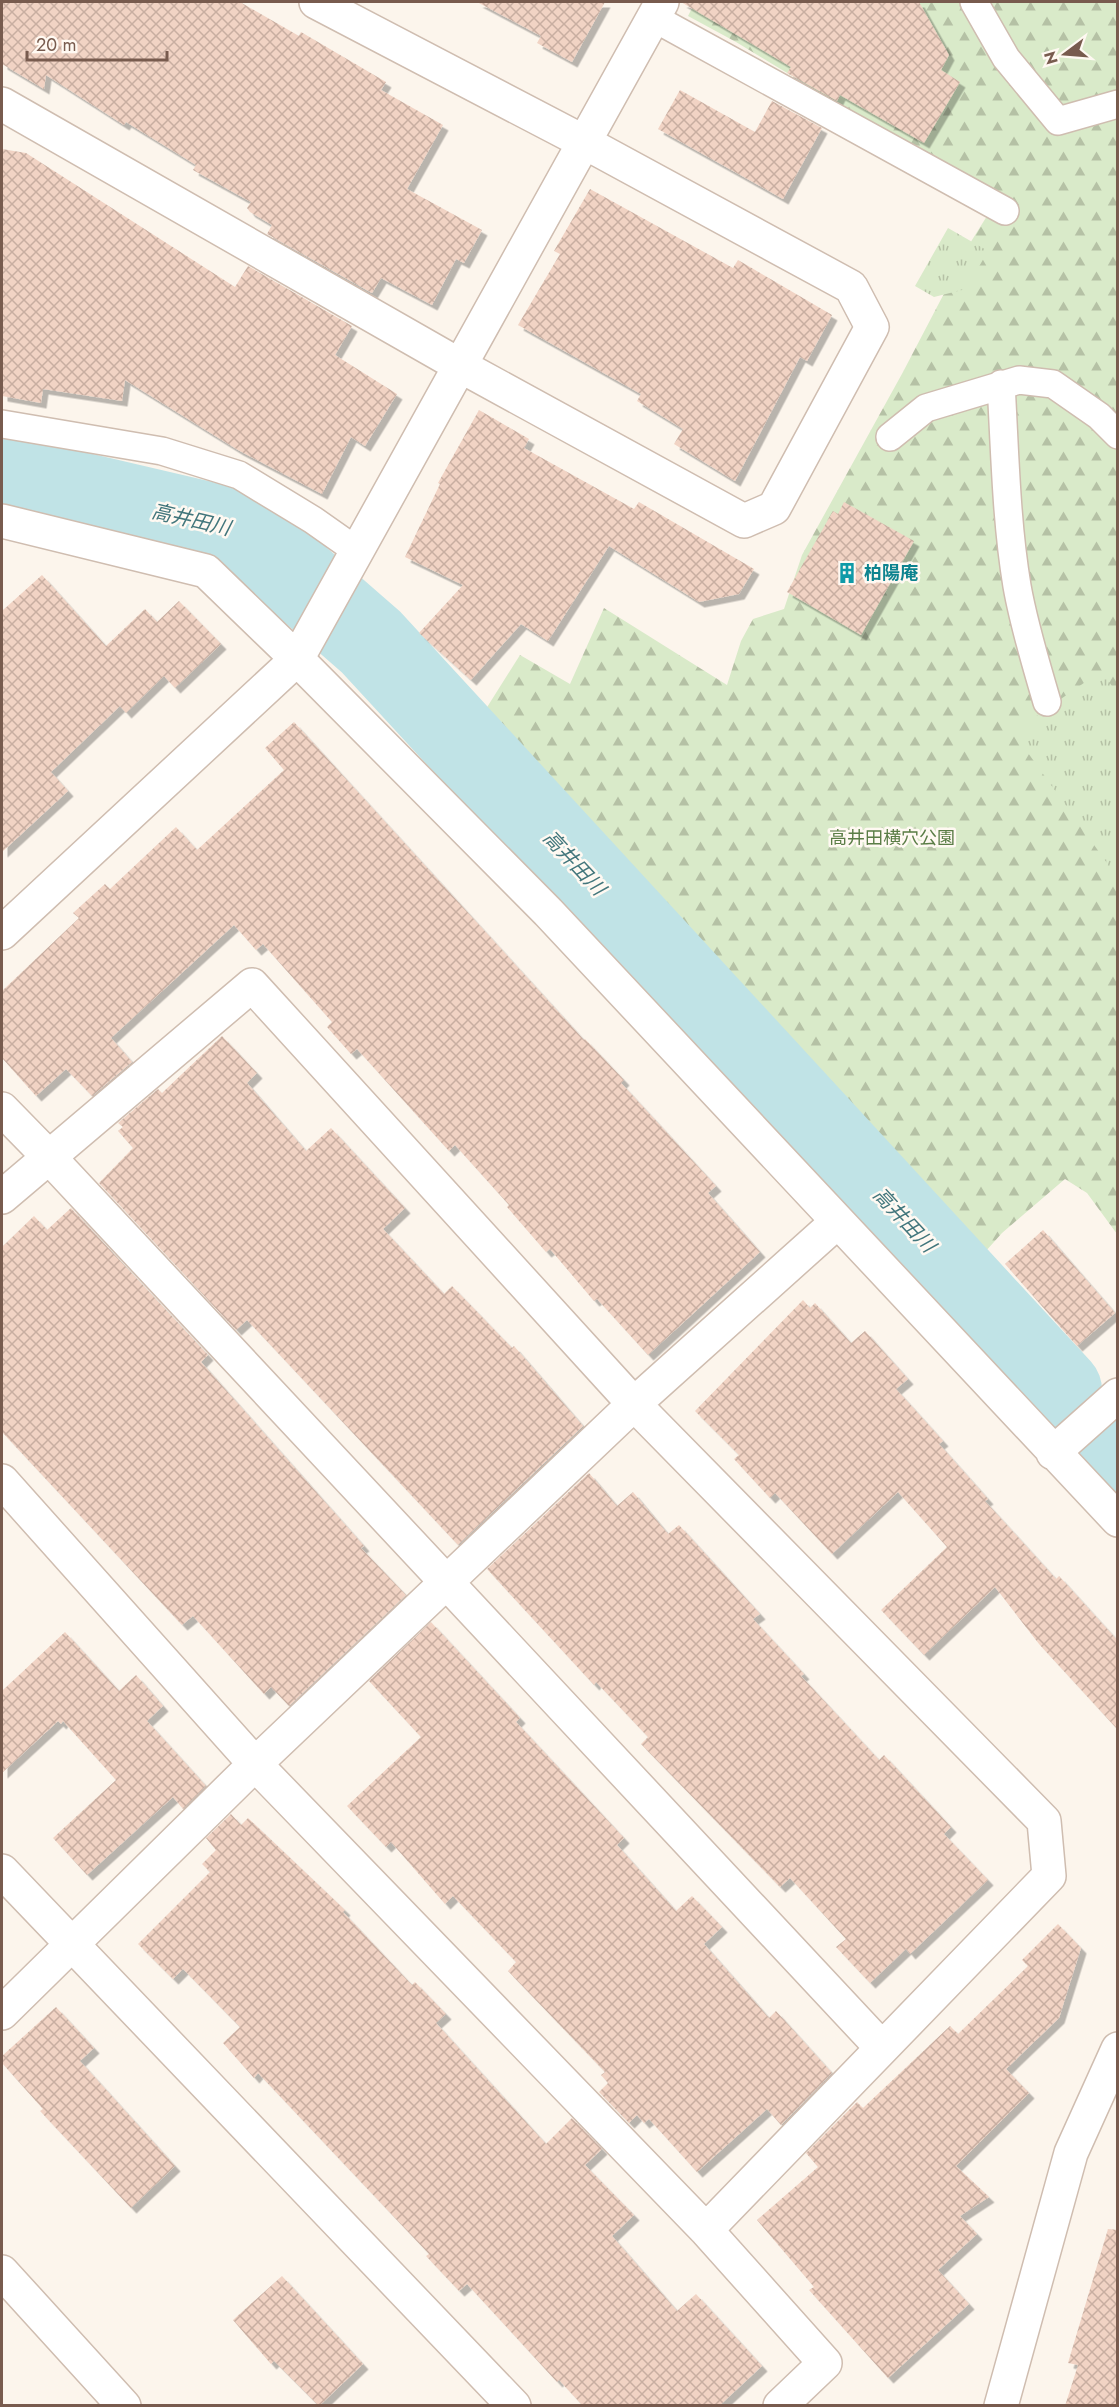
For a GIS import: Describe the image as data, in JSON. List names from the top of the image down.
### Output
{
  "water": ["高井田川"],
  "parks": ["高井田横穴公園"],
  "places": {
    "building": ["柏陽庵"]
  },
  "scale_bar": "20 m",
  "north": "left"
}
